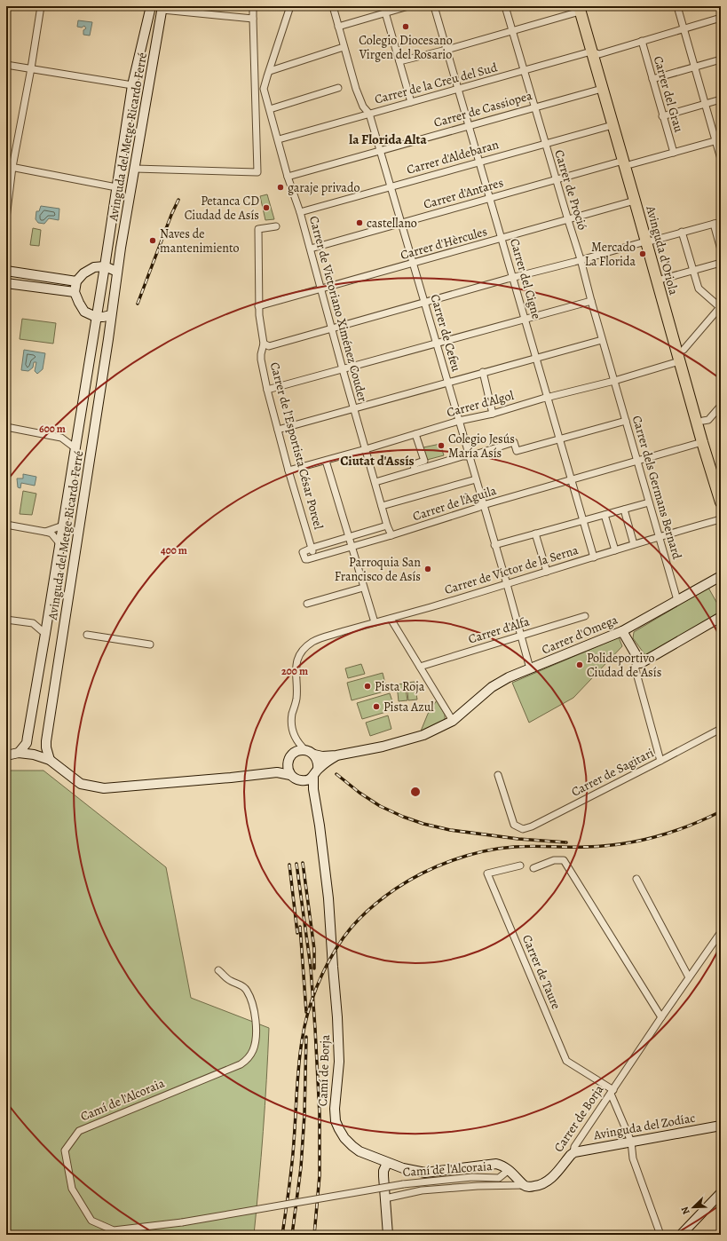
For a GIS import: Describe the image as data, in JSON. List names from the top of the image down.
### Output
{
  "streets": {
    "main road": ["Avinguda d'Oriola"],
    "street": [
      "Carrer de la Creu del Sud",
      "Carrer del Grau",
      "Carrer de Cassiopea",
      "Avinguda del Metge Ricardo Ferré",
      "Carrer d'Aldebaran",
      "Carrer de Proció",
      "Carrer d'Antares",
      "Carrer d'Hèrcules",
      "Carrer del Cigne",
      "Carrer de Victoriano Ximénez Couder",
      "Carrer de Cefeu",
      "Carrer d'Algol",
      "Carrer de l'Esportista César Porcel",
      "Carrer dels Germans Bernard",
      "Carrer de l'Àguila",
      "Carrer de Víctor de la Serna",
      "Carrer d'Alfa",
      "Carrer d'Omega",
      "Carrer de Sagitari",
      "Carrer de Taure",
      "Camí de Borja",
      "Camí de l'Alcoraia",
      "Carrer de Borja",
      "Avinguda del Zodíac"
    ]
  },
  "crossings": [
    ["Carrer de la Creu del Sud", "Carrer del Grau"],
    ["Carrer de la Creu del Sud", "Carrer de Proció"],
    ["Carrer de la Creu del Sud", "Avinguda d'Oriola"],
    ["Carrer de la Creu del Sud", "Carrer del Cigne"],
    ["Carrer de la Creu del Sud", "Carrer de Victoriano Ximénez Couder"],
    ["Carrer de la Creu del Sud", "Carrer de Cefeu"],
    ["Carrer del Grau", "Carrer d'Antares"],
    ["Carrer de Cassiopea", "Carrer de Proció"],
    ["Carrer de Cassiopea", "Avinguda d'Oriola"],
    ["Carrer de Cassiopea", "Carrer del Cigne"],
    ["Carrer de Cassiopea", "Carrer de Victoriano Ximénez Couder"],
    ["Carrer de Cassiopea", "Carrer de Cefeu"],
    ["Carrer d'Aldebaran", "Carrer de Proció"],
    ["Carrer d'Aldebaran", "Avinguda d'Oriola"],
    ["Carrer d'Aldebaran", "Carrer del Cigne"],
    ["Carrer d'Aldebaran", "Carrer de Victoriano Ximénez Couder"],
    ["Carrer d'Aldebaran", "Carrer de Cefeu"],
    ["Carrer de Proció", "Carrer d'Antares"],
    ["Carrer de Proció", "Carrer d'Hèrcules"],
    ["Carrer de Proció", "Carrer d'Algol"],
    ["Carrer de Proció", "Carrer dels Germans Bernard"],
    ["Carrer d'Antares", "Avinguda d'Oriola"],
    ["Carrer d'Antares", "Carrer del Cigne"],
    ["Carrer d'Antares", "Carrer de Victoriano Ximénez Couder"],
    ["Carrer d'Antares", "Carrer de Cefeu"],
    ["Carrer d'Hèrcules", "Avinguda d'Oriola"],
    ["Carrer d'Hèrcules", "Carrer del Cigne"],
    ["Carrer d'Hèrcules", "Carrer de Victoriano Ximénez Couder"],
    ["Carrer d'Hèrcules", "Carrer de Cefeu"],
    ["Carrer d'Hèrcules", "Carrer de l'Esportista César Porcel"],
    ["Avinguda d'Oriola", "Carrer d'Algol"],
    ["Avinguda d'Oriola", "Carrer de l'Àguila"],
    ["Carrer del Cigne", "Carrer d'Algol"],
    ["Carrer del Cigne", "Carrer de l'Àguila"],
    ["Carrer del Cigne", "Carrer de Víctor de la Serna"],
    ["Carrer de Victoriano Ximénez Couder", "Carrer d'Algol"],
    ["Carrer de Victoriano Ximénez Couder", "Carrer de l'Àguila"],
    ["Carrer de Cefeu", "Carrer d'Algol"],
    ["Carrer de Cefeu", "Carrer de l'Àguila"],
    ["Carrer de Cefeu", "Carrer de Víctor de la Serna"],
    ["Carrer de Cefeu", "Carrer d'Alfa"],
    ["Carrer de Cefeu", "Carrer d'Omega"],
    ["Carrer d'Algol", "Carrer de l'Esportista César Porcel"],
    ["Carrer d'Algol", "Carrer dels Germans Bernard"],
    ["Carrer de l'Esportista César Porcel", "Carrer de l'Àguila"],
    ["Carrer dels Germans Bernard", "Carrer de l'Àguila"],
    ["Carrer dels Germans Bernard", "Carrer de Víctor de la Serna"],
    ["Carrer dels Germans Bernard", "Carrer d'Omega"],
    ["Carrer de Taure", "Carrer de Borja"],
    ["Camí de Borja", "Camí de l'Alcoraia"],
    ["Camí de Borja", "Carrer de Borja"],
    ["Camí de l'Alcoraia", "Carrer de Borja"],
    ["Carrer de Borja", "Avinguda del Zodíac"]
  ],
  "districts": ["la Florida Alta", "Ciutat d'Assís"],
  "places": [
    "Colegio Diocesano Virgen del Rosario",
    "garaje privado",
    "Petanca CD Ciudad de Asís",
    "castellano",
    "Naves de mantenimiento",
    "Mercado La Florida",
    "Colegio Jesús María Asís",
    "Parroquia San Francisco de Asís",
    "Polideportivo Ciudad de Asís",
    "Pista Roja",
    "Pista Azul"
  ],
  "north": "bottom left",
  "rings": ["600 m", "400 m", "200 m"]
}
